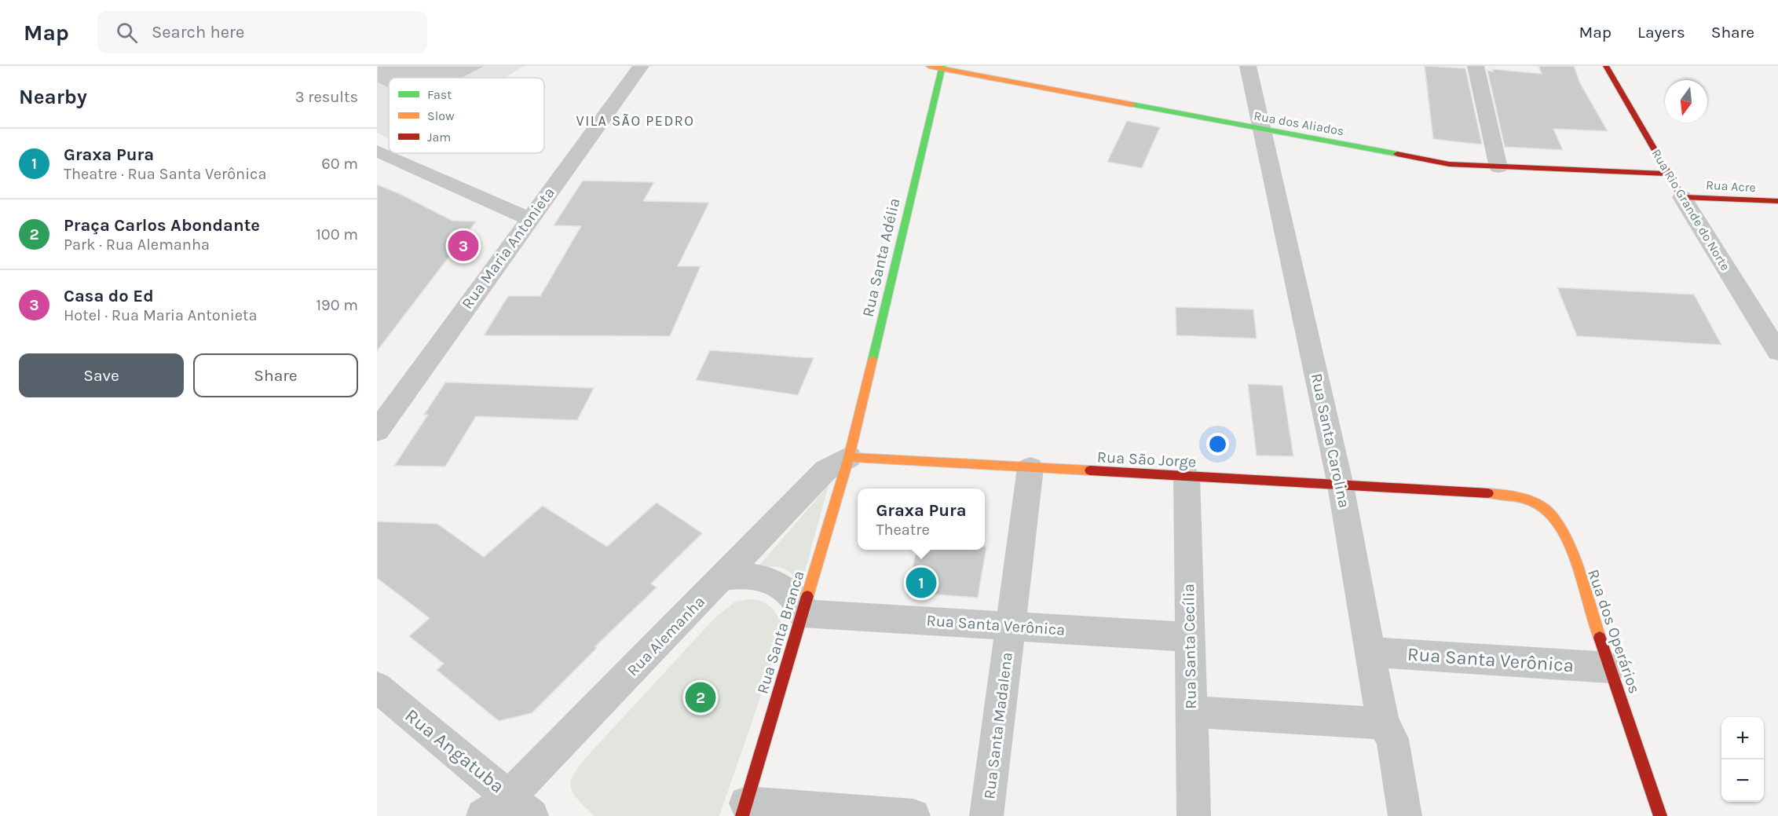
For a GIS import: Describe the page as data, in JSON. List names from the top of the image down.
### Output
{
  "streets": {
    "street": [
      "Rua dos Aliados",
      "Rua Acre",
      "Rua Rio Grande do Norte",
      "Rua Maria Antonieta",
      "Rua Santa Adélia",
      "Rua Santa Carolina",
      "Rua São Jorge",
      "Rua Santa Verônica",
      "Rua dos Operários",
      "Rua Santa Branca",
      "Rua Alemanha",
      "Rua Santa Cecília",
      "Rua Santa Madalena",
      "Rua Angatuba"
    ]
  },
  "crossings": [
    ["Rua dos Aliados", "Rua Rio Grande do Norte"],
    ["Rua dos Aliados", "Rua Santa Adélia"],
    ["Rua dos Aliados", "Rua Santa Carolina"],
    ["Rua Acre", "Rua Rio Grande do Norte"],
    ["Rua Santa Adélia", "Rua São Jorge"],
    ["Rua Santa Adélia", "Rua Santa Branca"],
    ["Rua Santa Adélia", "Rua Alemanha"],
    ["Rua Santa Carolina", "Rua São Jorge"],
    ["Rua Santa Carolina", "Rua Santa Verônica"],
    ["Rua São Jorge", "Rua dos Operários"],
    ["Rua São Jorge", "Rua Santa Branca"],
    ["Rua São Jorge", "Rua Alemanha"],
    ["Rua São Jorge", "Rua Santa Cecília"],
    ["Rua São Jorge", "Rua Santa Madalena"],
    ["Rua Santa Verônica", "Rua dos Operários"],
    ["Rua Santa Verônica", "Rua Santa Branca"],
    ["Rua Santa Verônica", "Rua Santa Cecília"],
    ["Rua Santa Verônica", "Rua Santa Madalena"],
    ["Rua Santa Branca", "Rua Alemanha"],
    ["Rua Alemanha", "Rua Angatuba"]
  ],
  "districts": ["VILA SÃO PEDRO"],
  "legend": ["Fast", "Slow", "Jam"],
  "north": "bottom",
  "page": {
    "header": "Map",
    "search": "Search here",
    "nav": ["Map", "Layers", "Share"],
    "heading": ["Nearby", "3 results"],
    "list": [
      {
        "mark": "1",
        "name": "Graxa Pura",
        "note": "Theatre · Rua Santa Verônica",
        "value": "60 m"
      },
      {
        "mark": "2",
        "name": "Praça Carlos Abondante",
        "note": "Park · Rua Alemanha",
        "value": "100 m"
      },
      {
        "mark": "3",
        "name": "Casa do Ed",
        "note": "Hotel · Rua Maria Antonieta",
        "value": "190 m"
      }
    ],
    "pins": ["3", "1", "2"],
    "buttons": ["Save", "Share"],
    "popup": ["Graxa Pura", "Theatre"],
    "map_buttons": ["+", "−"]
  }
}
